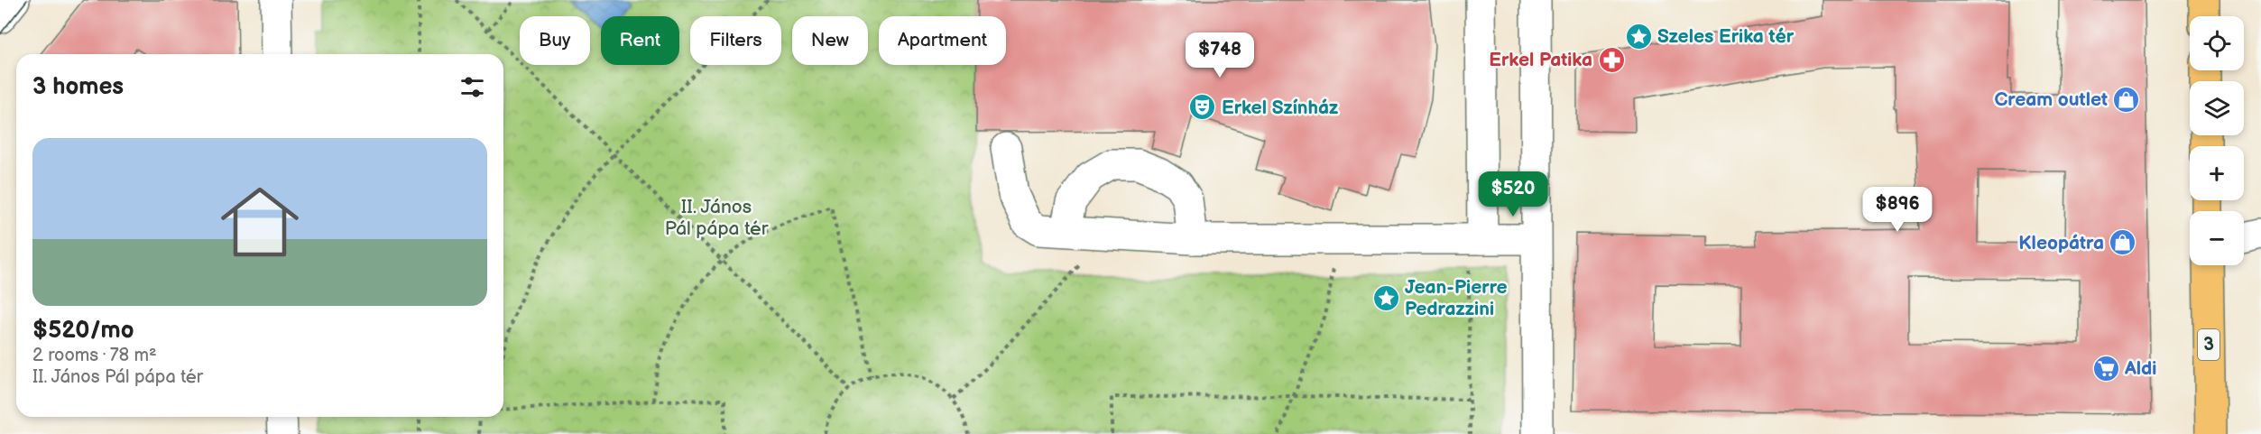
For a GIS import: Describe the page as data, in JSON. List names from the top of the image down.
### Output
{
  "streets": {
    "main road": ["3"]
  },
  "parks": ["II. János Pál pápa tér"],
  "places": {
    "place": ["Szeles Erika tér", "Jean-Pierre Pedrazzini"],
    "pharmacy": ["Erkel Patika"],
    "shop": ["Cream outlet", "Kleopátra"],
    "theatre": ["Erkel Színház"],
    "supermarket": ["Aldi"]
  },
  "page": {
    "map_buttons": ["+", "−"],
    "chip": [
      "Buy",
      "Rent",
      "Filters",
      "New",
      "Apartment"
    ],
    "price": ["$748", "$520", "$896"],
    "heading": "3 homes",
    "list": [
      {
        "name": "$520/mo",
        "note": "2 rooms · 78 m² · II. János Pál pápa tér"
      }
    ]
  }
}
